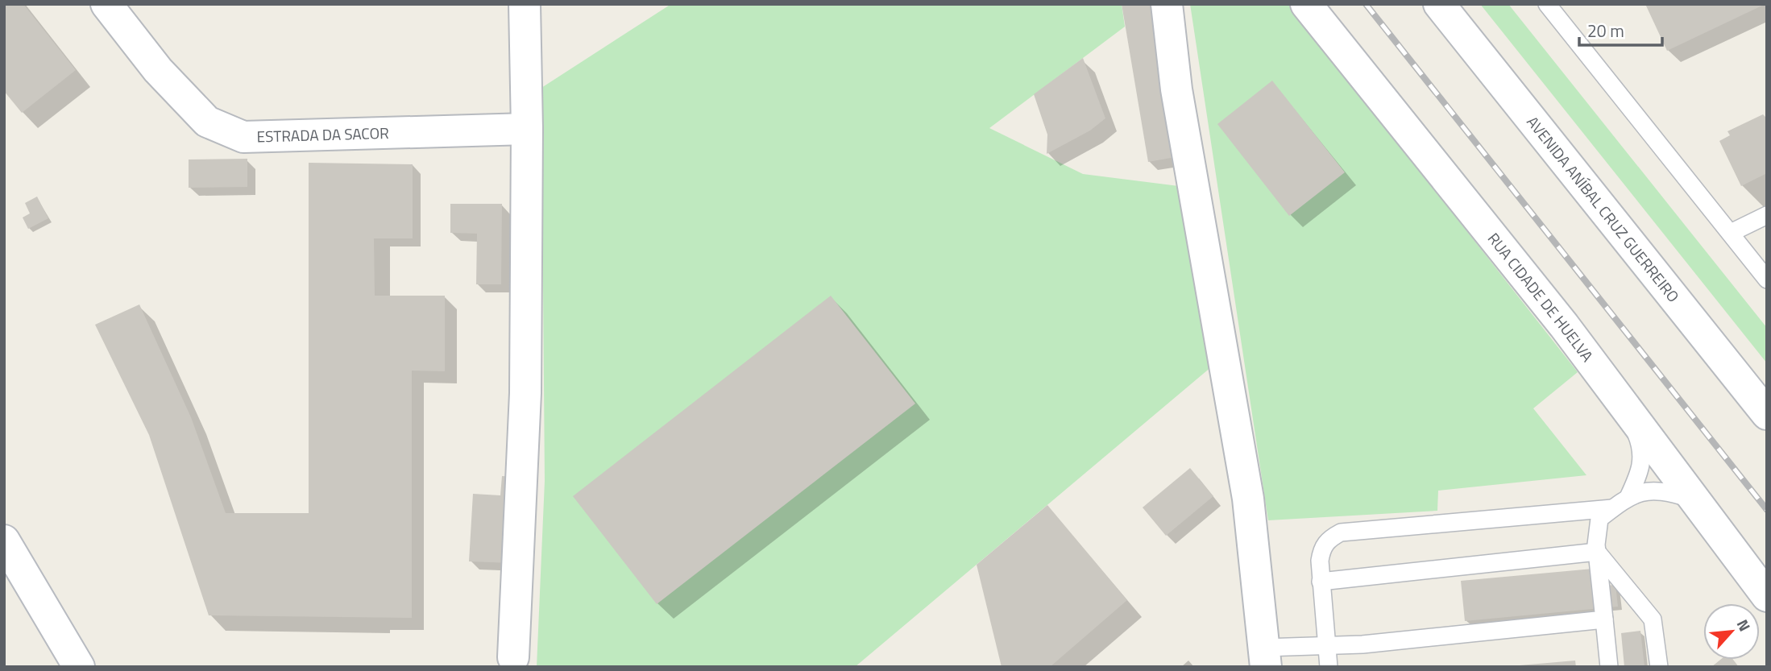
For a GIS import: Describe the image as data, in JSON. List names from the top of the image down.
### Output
{
  "streets": {
    "street": ["ESTRADA DA SACOR", "AVENIDA ANÍBAL CRUZ GUERREIRO", "RUA CIDADE DE HUELVA"]
  },
  "scale_bar": "20 m",
  "north": "top right"
}
